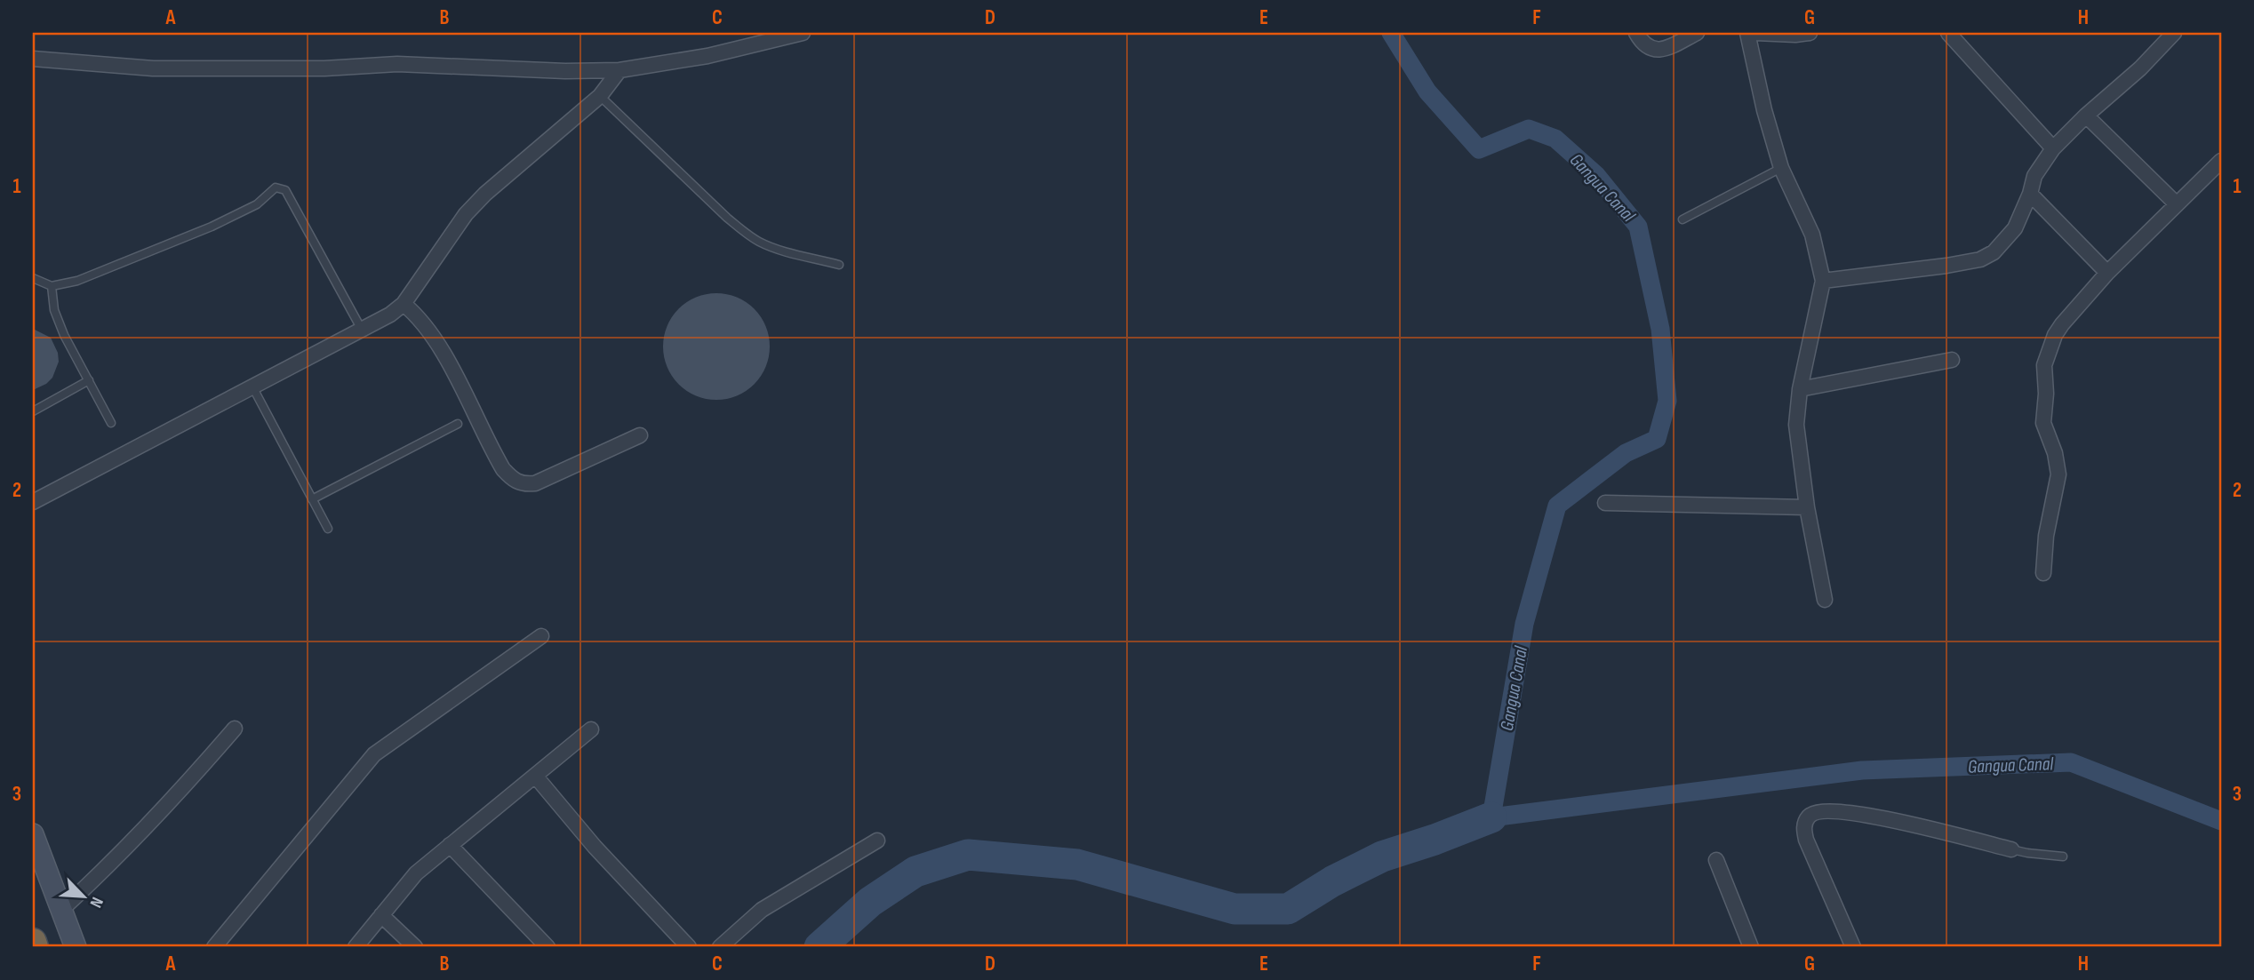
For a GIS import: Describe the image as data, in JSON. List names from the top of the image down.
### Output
{
  "water": ["Gangua Canal"],
  "north": "bottom right",
  "grid": {
    "columns": [
      "A",
      "B",
      "C",
      "D",
      "E",
      "F",
      "G",
      "H"
    ],
    "rows": ["1", "2", "3"]
  }
}
